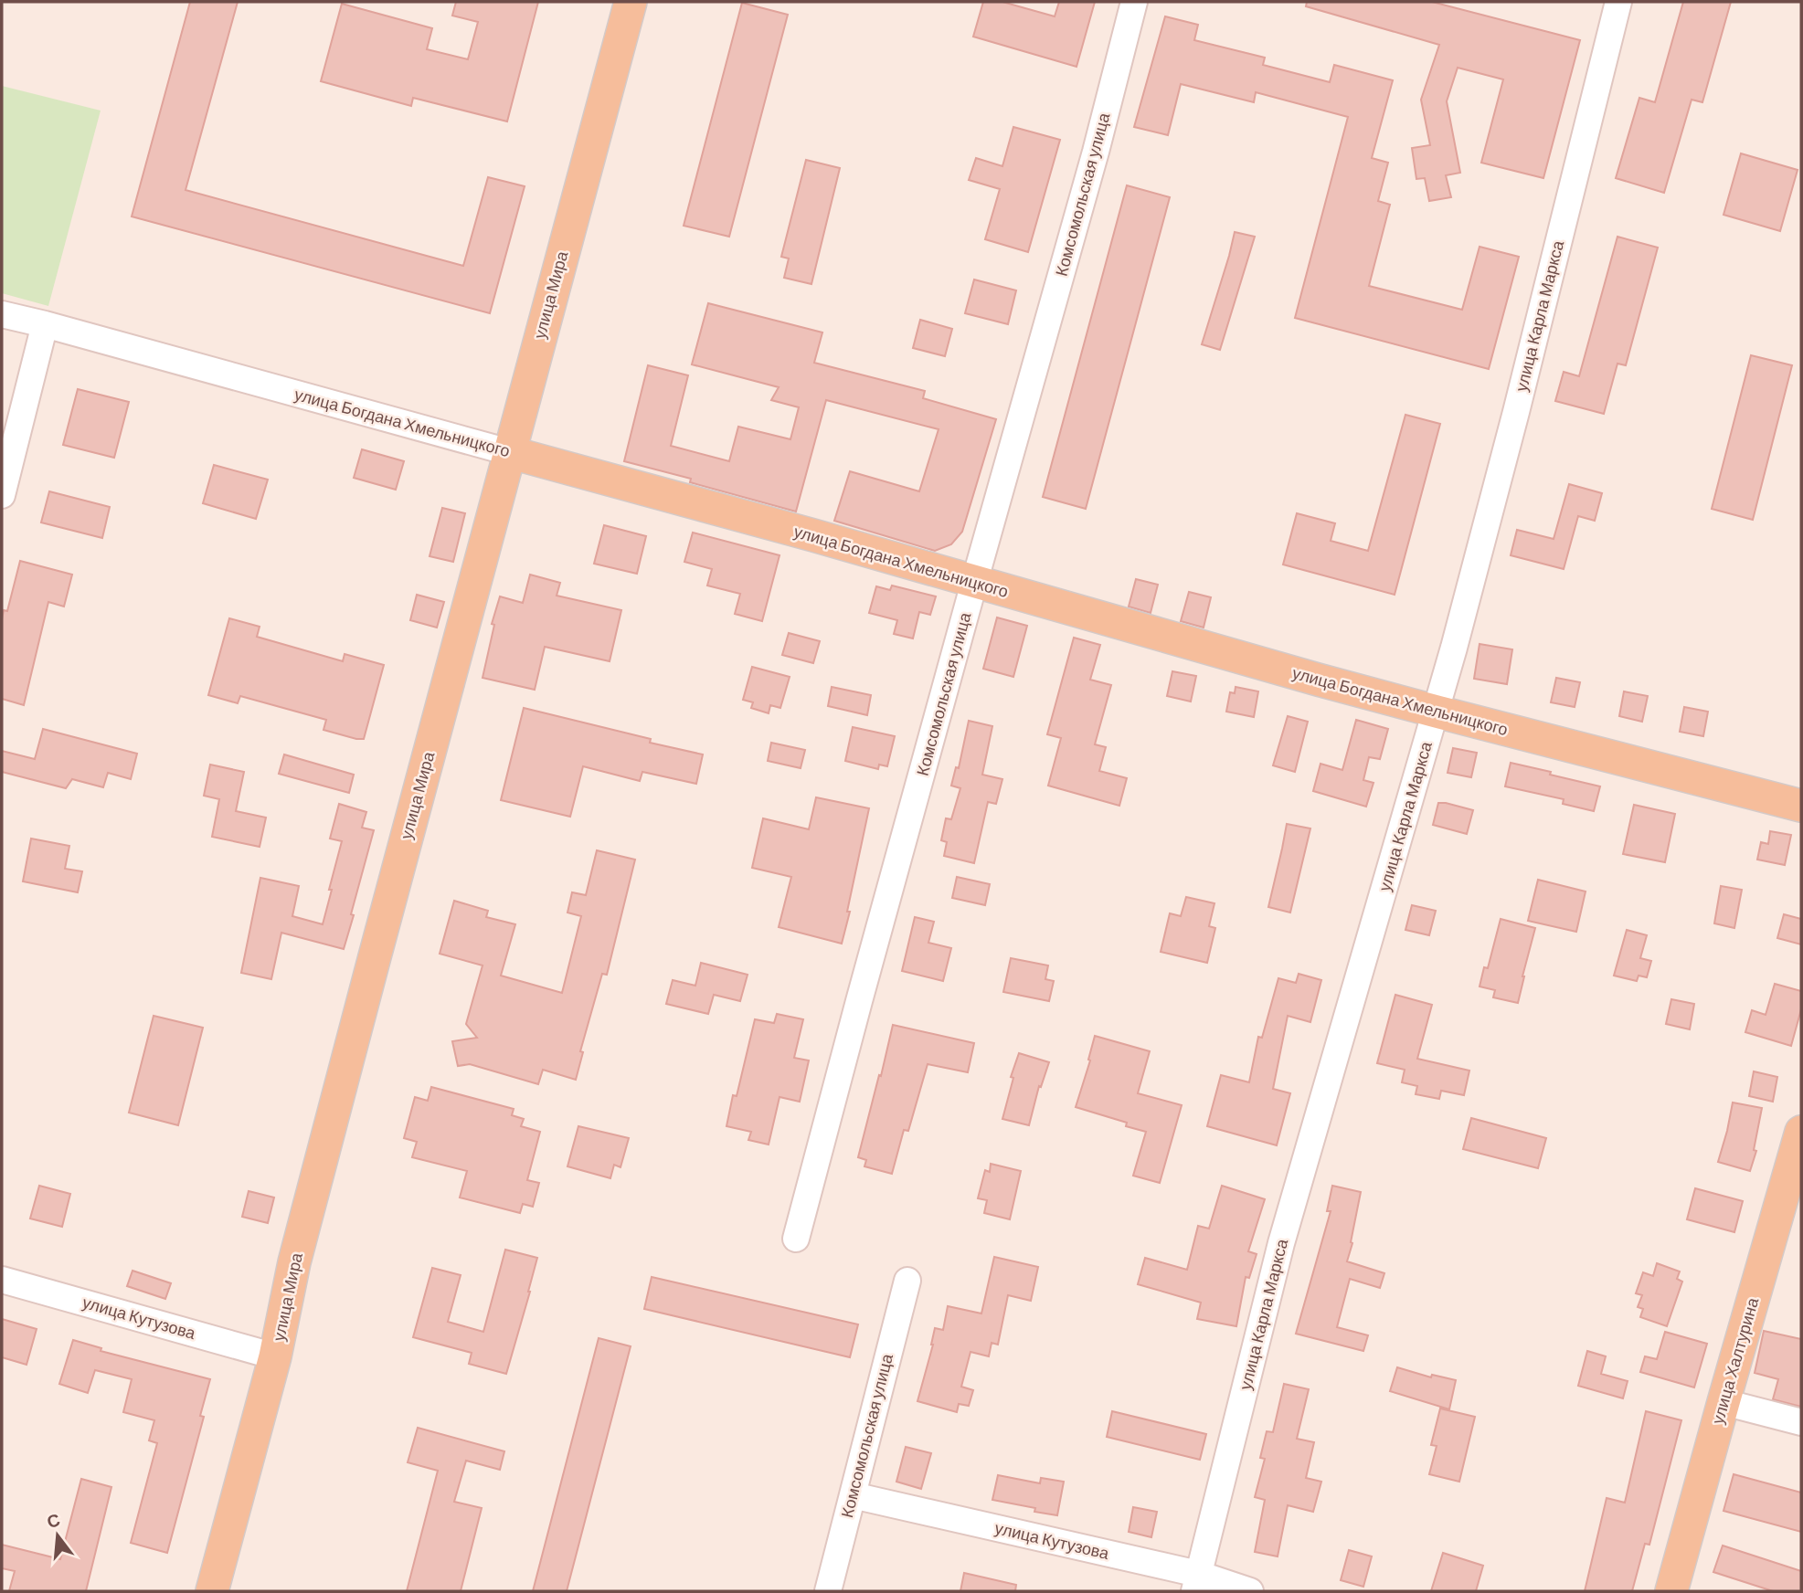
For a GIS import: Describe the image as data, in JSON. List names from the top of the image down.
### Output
{
  "streets": {
    "main road": ["улица Мира", "улица Богдана Хмельницкого", "улица Халтурина"],
    "street": ["Комсомольская улица", "улица Карла Маркса", "улица Кутузова"]
  },
  "crossings": [
    ["Комсомольская улица", "улица Богдана Хмельницкого"],
    ["Комсомольская улица", "улица Кутузова"],
    ["улица Мира", "улица Богдана Хмельницкого"],
    ["улица Мира", "улица Кутузова"],
    ["улица Карла Маркса", "улица Богдана Хмельницкого"],
    ["улица Карла Маркса", "улица Кутузова"]
  ],
  "north": "top"
}
